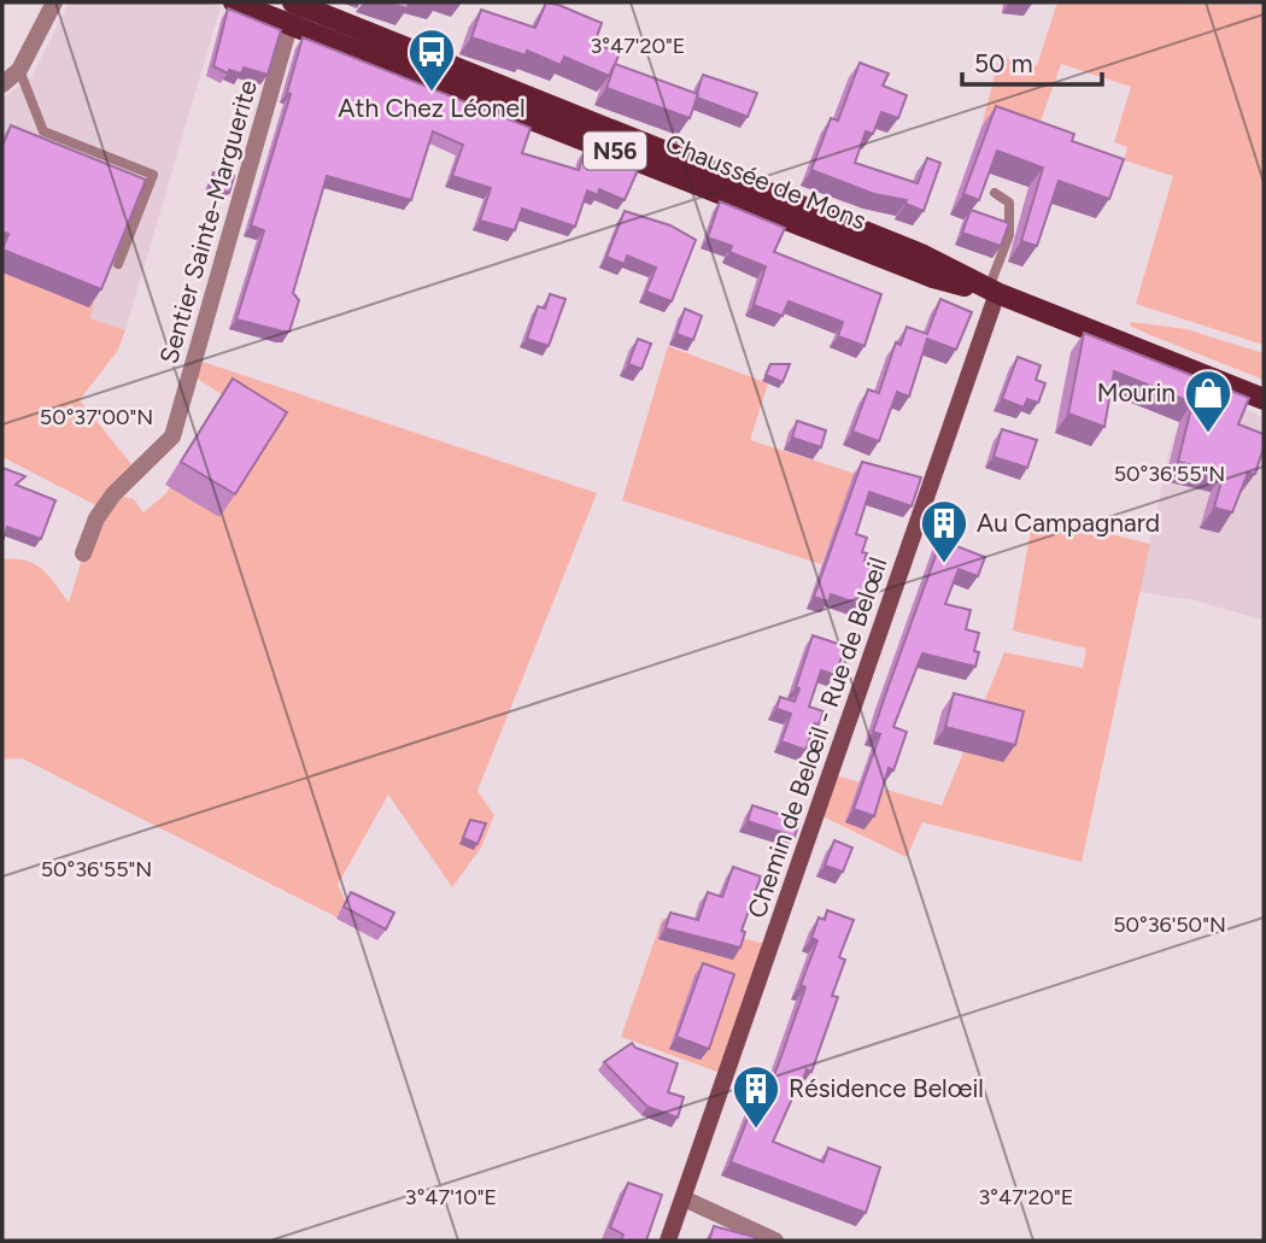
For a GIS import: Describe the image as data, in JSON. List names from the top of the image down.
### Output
{
  "streets": {
    "main road": ["N56", "Chaussée de Mons"],
    "street": ["Sentier Sainte-Marguerite", "Chemin de Belœil - Rue de Belœil"]
  },
  "crossings": [
    ["Chaussée de Mons", "Sentier Sainte-Marguerite"],
    ["Chaussée de Mons", "Chemin de Belœil - Rue de Belœil"]
  ],
  "places": {
    "bus stop": ["Ath Chez Léonel"],
    "shop": ["Mourin"],
    "building": ["Au Campagnard", "Résidence Belœil"]
  },
  "scale_bar": "50 m",
  "coordinates": [
    "3°47'20\"E",
    "50°37'00\"N",
    "50°36'55\"N",
    "50°36'50\"N",
    "3°47'10\"E"
  ]
}
